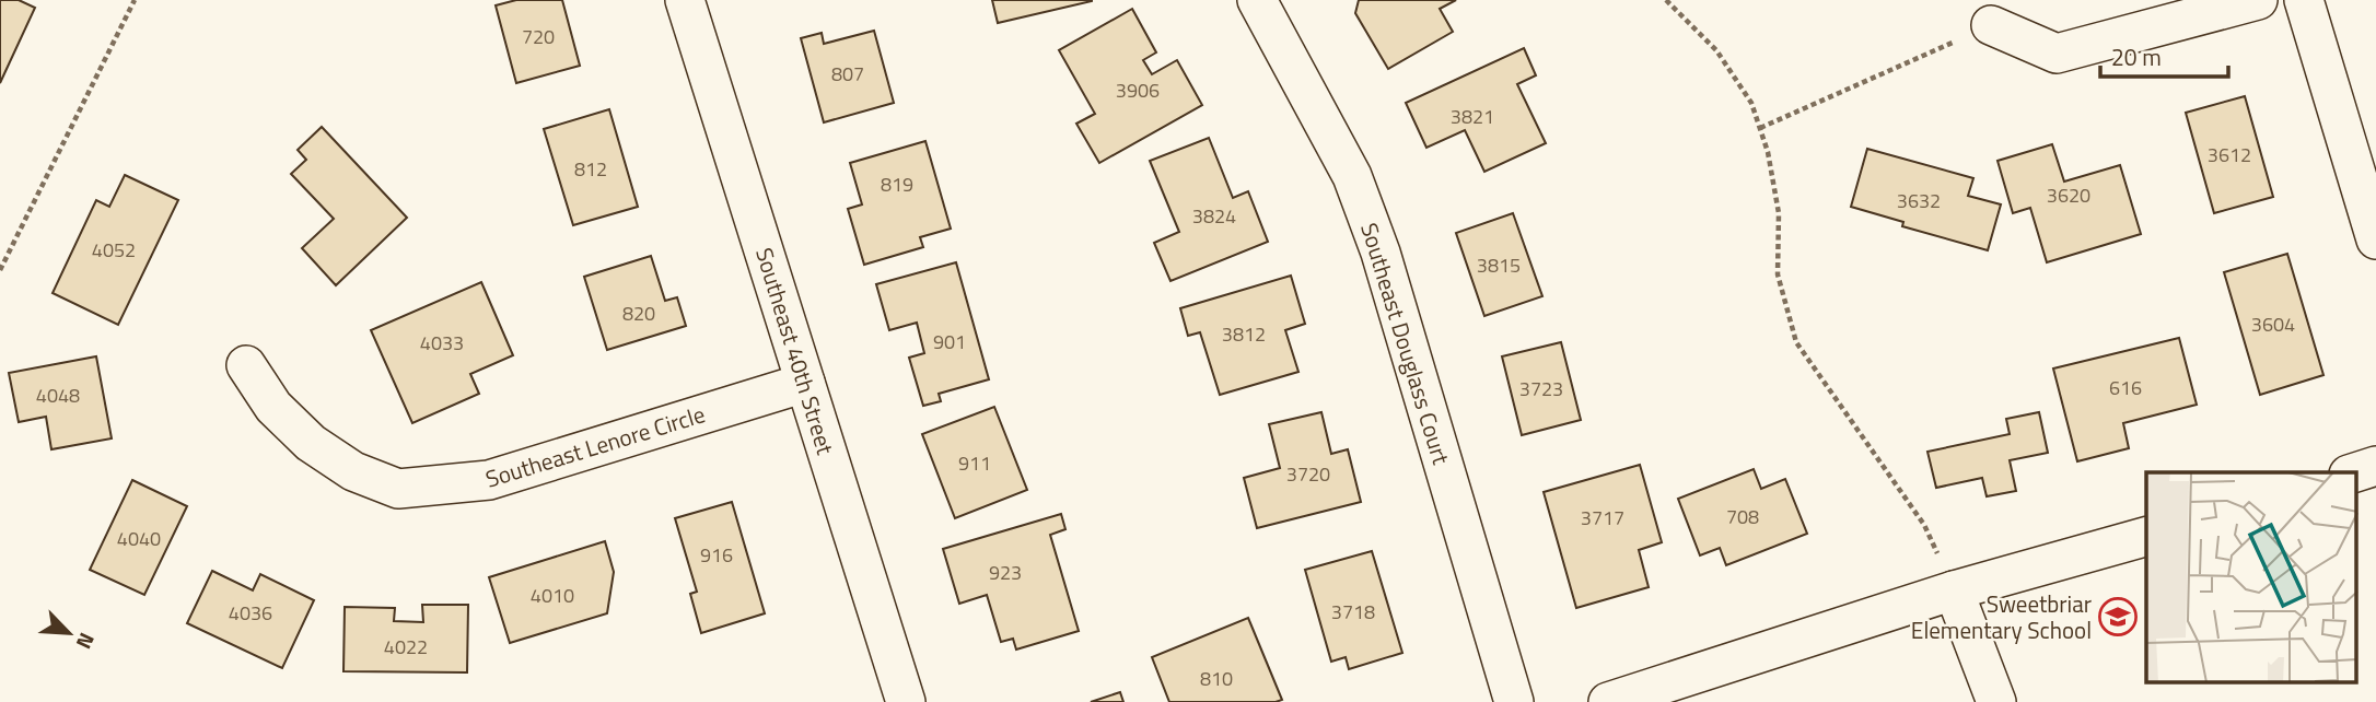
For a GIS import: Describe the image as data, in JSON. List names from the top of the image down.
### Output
{
  "streets": {
    "street": ["Southeast Douglass Court", "Southeast 40th Street", "Southeast Lenore Circle"]
  },
  "crossings": [
    ["Southeast 40th Street", "Southeast Lenore Circle"]
  ],
  "places": {
    "school or university": ["Sweetbriar Elementary School"]
  },
  "house_numbers": [
    "720",
    "807",
    "3906",
    "3821",
    "3612",
    "812",
    "819",
    "3620",
    "3632",
    "3824",
    "4052",
    "3815",
    "820",
    "3604",
    "3812",
    "901",
    "4033",
    "616",
    "3723",
    "4048",
    "911",
    "3720",
    "708",
    "3717",
    "4040",
    "916",
    "923",
    "4010",
    "3718",
    "4036",
    "4022",
    "810"
  ],
  "scale_bar": "20 m",
  "north": "bottom right"
}
